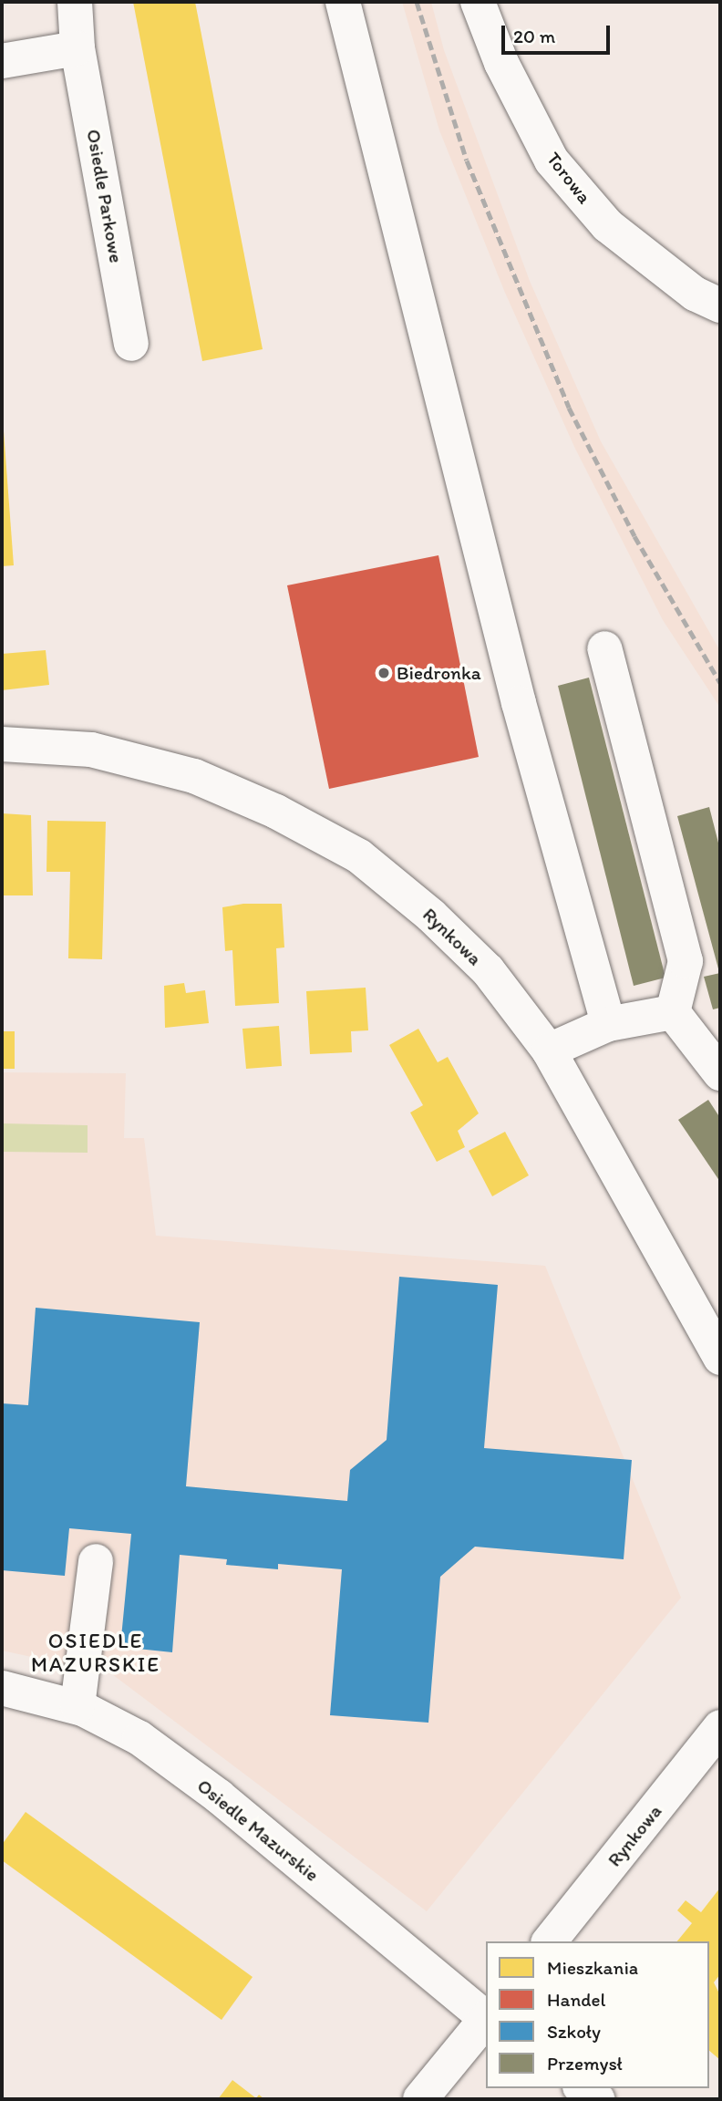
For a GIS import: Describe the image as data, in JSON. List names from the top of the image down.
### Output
{
  "streets": {
    "street": [
      "Torowa",
      "Osiedle Parkowe",
      "Rynkowa",
      "Osiedle Mazurskie"
    ]
  },
  "districts": ["OSIEDLE MAZURSKIE"],
  "places": ["Biedronka"],
  "legend": [
    "Mieszkania",
    "Handel",
    "Szkoły",
    "Przemysł"
  ],
  "scale_bar": "20 m"
}
